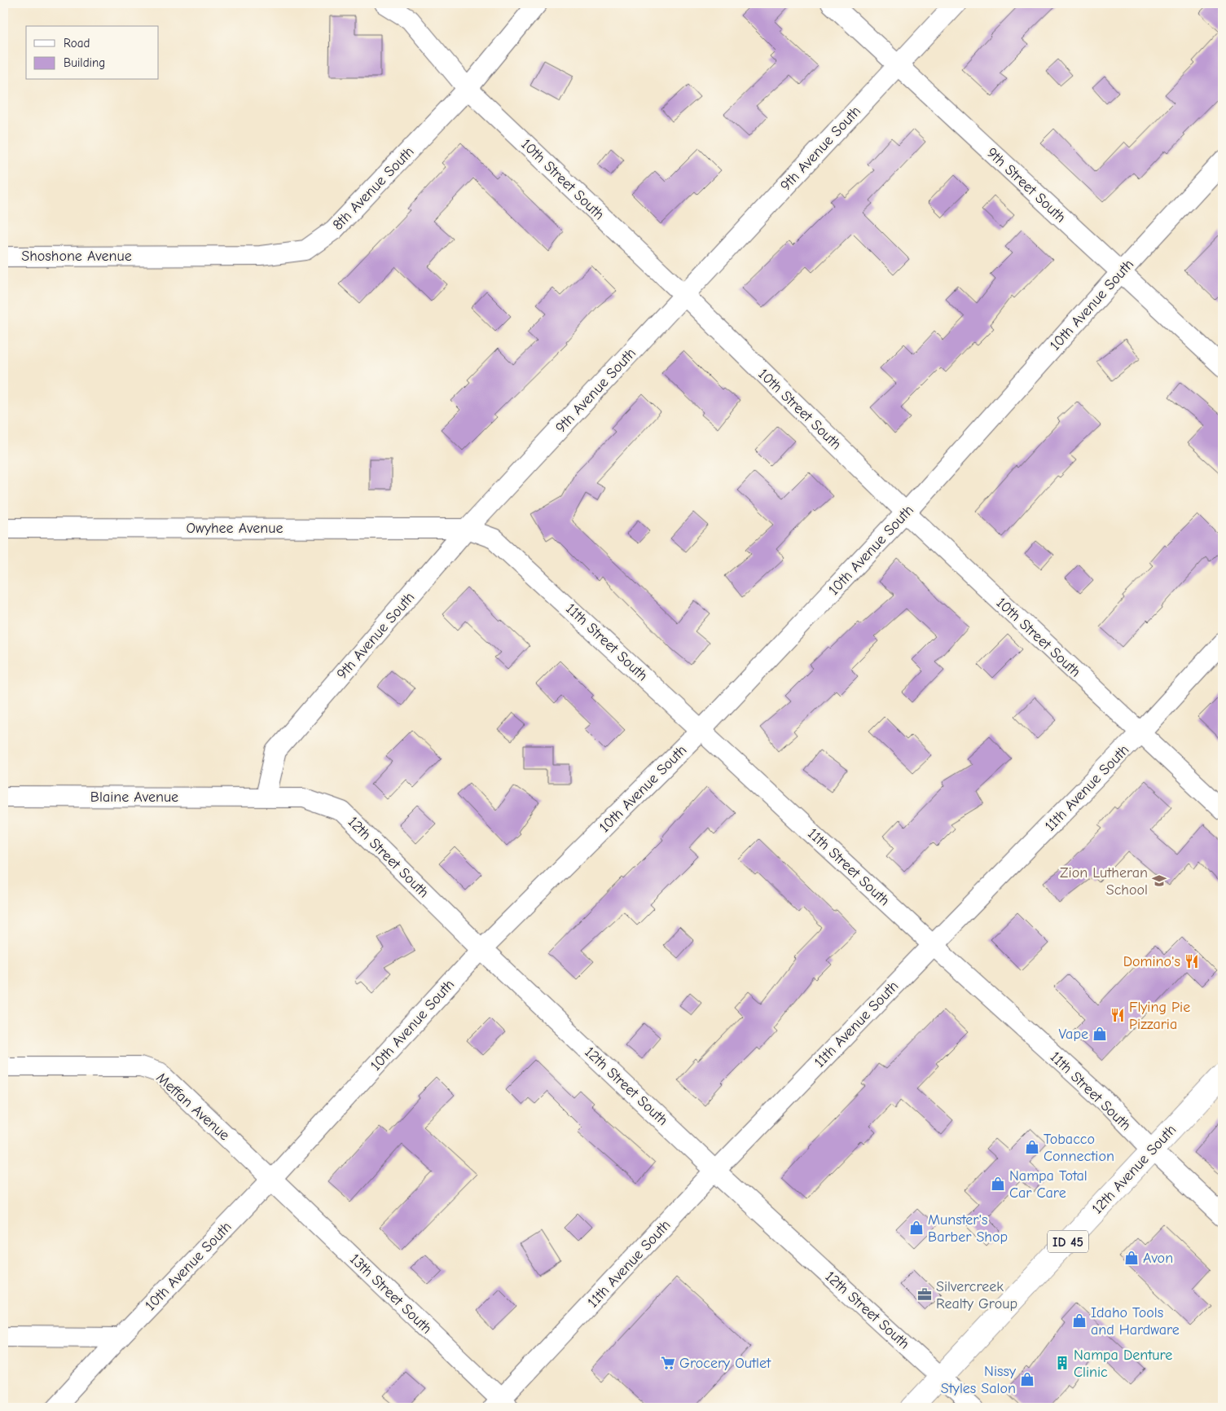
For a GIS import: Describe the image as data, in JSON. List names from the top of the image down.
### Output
{
  "streets": {
    "main road": ["12th Avenue South", "ID 45"],
    "street": [
      "9th Avenue South",
      "10th Street South",
      "9th Street South",
      "8th Avenue South",
      "Shoshone Avenue",
      "10th Avenue South",
      "Owyhee Avenue",
      "11th Street South",
      "11th Avenue South",
      "Blaine Avenue",
      "12th Street South",
      "Meffan Avenue",
      "13th Street South"
    ]
  },
  "crossings": [
    ["9th Avenue South", "10th Street South"],
    ["9th Avenue South", "9th Street South"],
    ["9th Avenue South", "Owyhee Avenue"],
    ["9th Avenue South", "11th Street South"],
    ["9th Avenue South", "Blaine Avenue"],
    ["9th Avenue South", "12th Street South"],
    ["10th Street South", "8th Avenue South"],
    ["10th Street South", "10th Avenue South"],
    ["10th Street South", "11th Avenue South"],
    ["9th Street South", "10th Avenue South"],
    ["8th Avenue South", "Shoshone Avenue"],
    ["10th Avenue South", "11th Street South"],
    ["10th Avenue South", "12th Street South"],
    ["10th Avenue South", "Meffan Avenue"],
    ["10th Avenue South", "13th Street South"],
    ["Owyhee Avenue", "11th Street South"],
    ["11th Street South", "11th Avenue South"],
    ["11th Street South", "12th Avenue South"],
    ["11th Avenue South", "12th Street South"],
    ["11th Avenue South", "13th Street South"],
    ["Blaine Avenue", "12th Street South"],
    ["12th Street South", "12th Avenue South"],
    ["Meffan Avenue", "13th Street South"]
  ],
  "places": {
    "school or university": ["Zion Lutheran School"],
    "restaurant": ["Domino's", "Flying Pie Pizzaria"],
    "shop": [
      "Vape",
      "Tobacco Connection",
      "Nampa Total Car Care",
      "Munster's Barber Shop",
      "Avon",
      "Idaho Tools and Hardware",
      "Nissy Styles Salon"
    ],
    "office": ["Silvercreek Realty Group"],
    "supermarket": ["Grocery Outlet"],
    "building": ["Nampa Denture Clinic"]
  },
  "legend": ["Road", "Building"]
}
